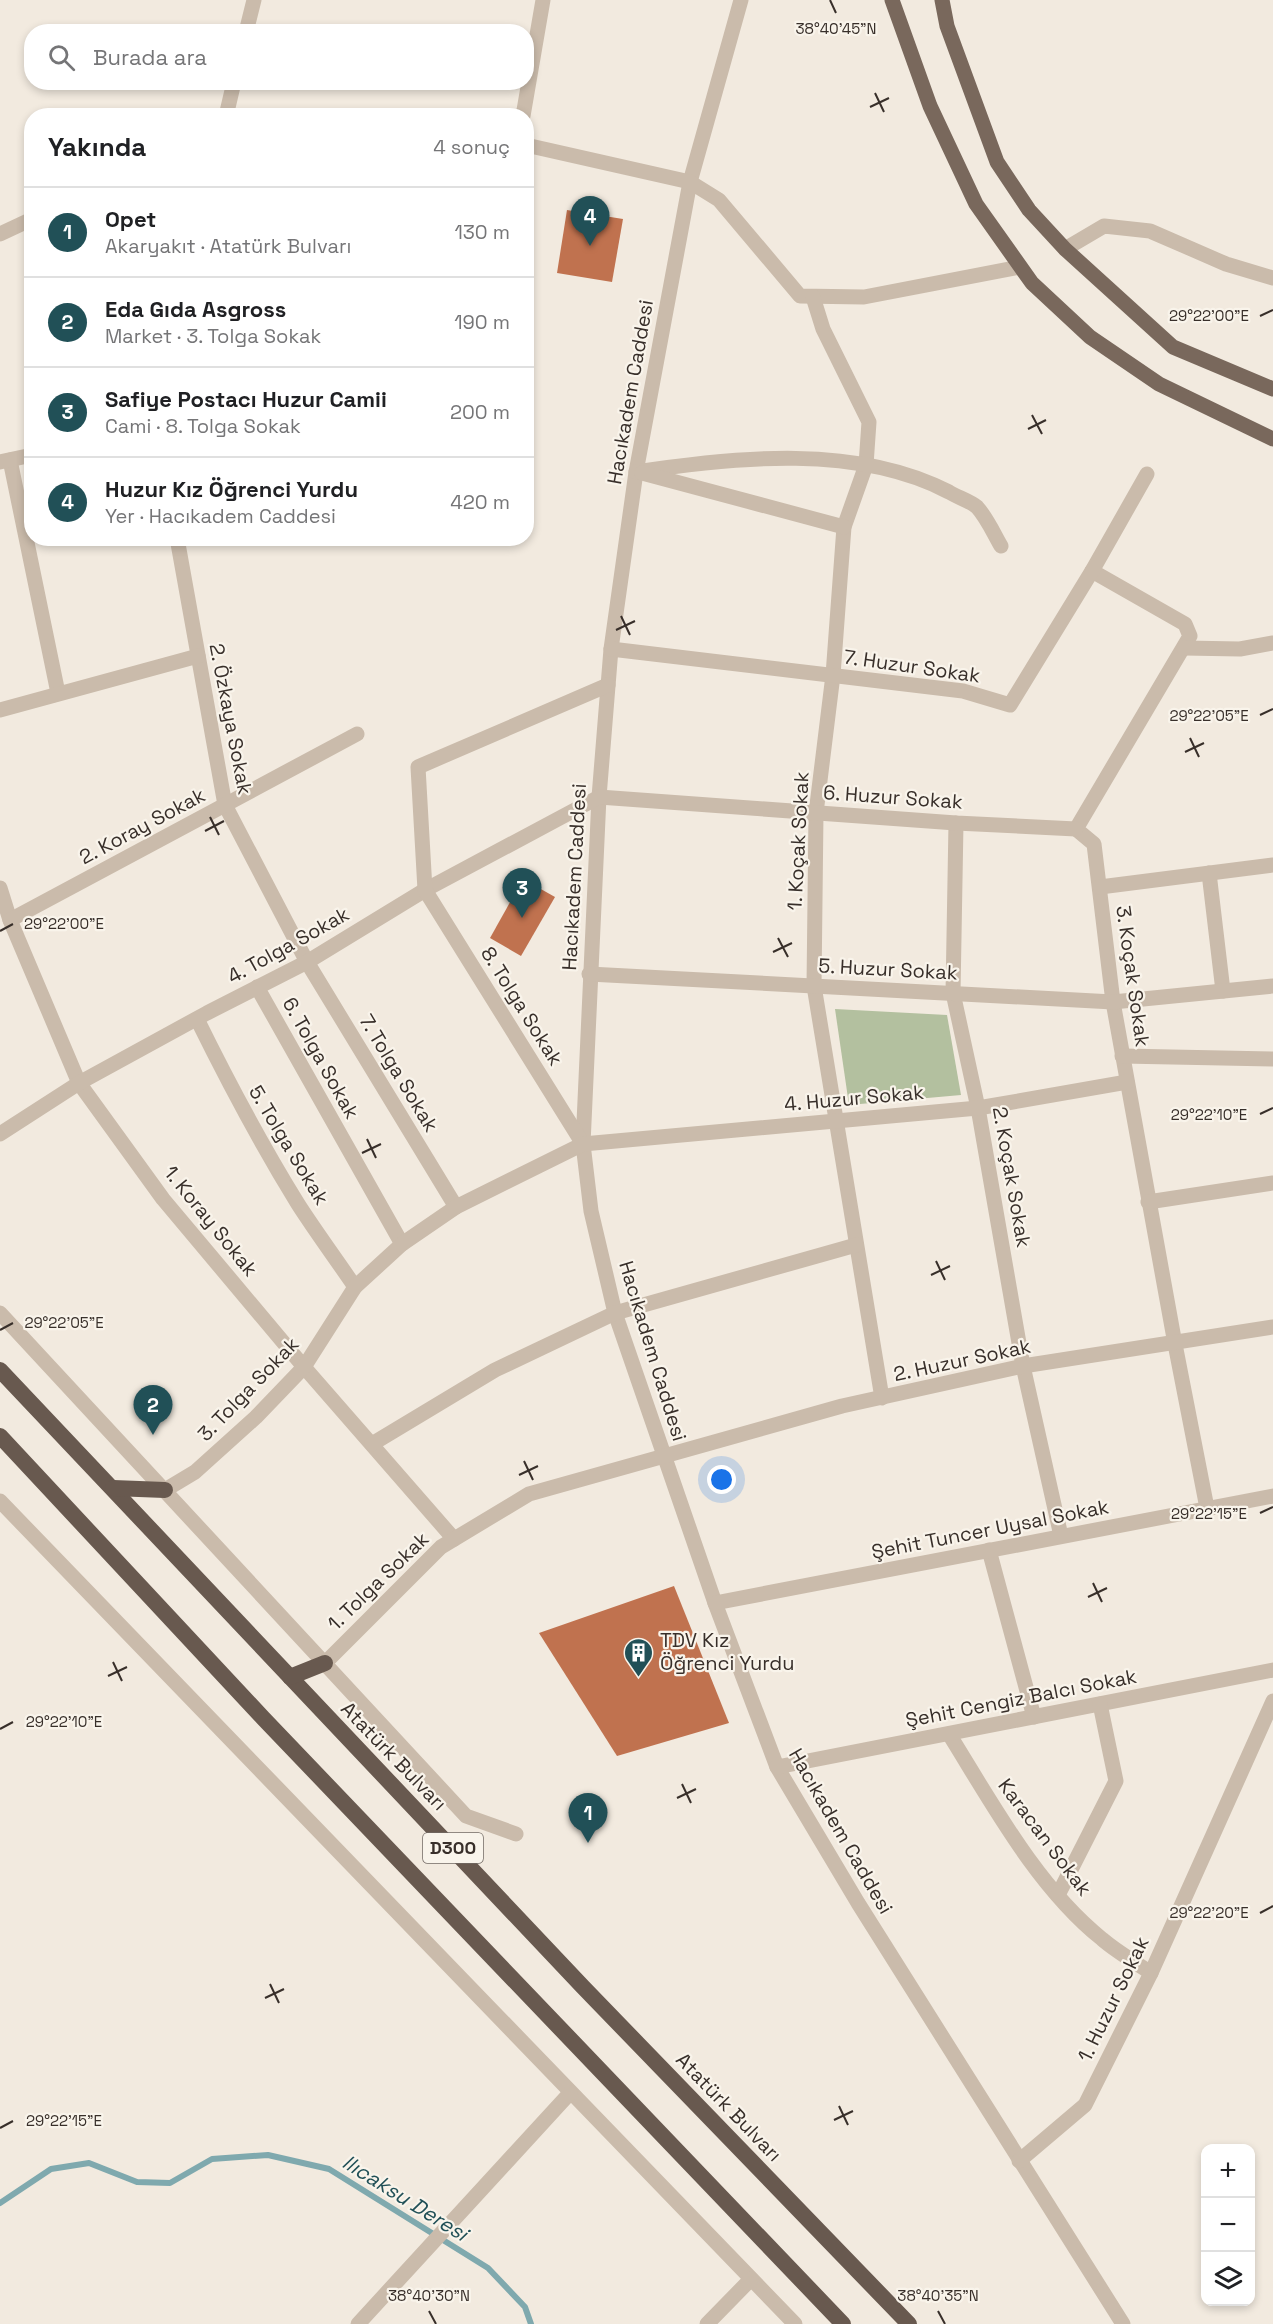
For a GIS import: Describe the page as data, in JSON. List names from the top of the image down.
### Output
{
  "streets": {
    "highway": ["Atatürk Bulvarı", "D300"],
    "street": [
      "Hacıkadem Caddesi",
      "7. Huzur Sokak",
      "2. Özkaya Sokak",
      "6. Huzur Sokak",
      "2. Koray Sokak",
      "1. Koçak Sokak",
      "4. Tolga Sokak",
      "5. Huzur Sokak",
      "3. Koçak Sokak",
      "8. Tolga Sokak",
      "6. Tolga Sokak",
      "7. Tolga Sokak",
      "4. Huzur Sokak",
      "5. Tolga Sokak",
      "2. Koçak Sokak",
      "1. Koray Sokak",
      "2. Huzur Sokak",
      "3. Tolga Sokak",
      "Şehit Tuncer Uysal Sokak",
      "1. Tolga Sokak",
      "Şehit Cengiz Balcı Sokak",
      "Karacan Sokak",
      "1. Huzur Sokak"
    ]
  },
  "crossings": [
    ["Hacıkadem Caddesi", "7. Huzur Sokak"],
    ["Hacıkadem Caddesi", "6. Huzur Sokak"],
    ["Hacıkadem Caddesi", "4. Tolga Sokak"],
    ["Hacıkadem Caddesi", "5. Huzur Sokak"],
    ["Hacıkadem Caddesi", "8. Tolga Sokak"],
    ["Hacıkadem Caddesi", "4. Huzur Sokak"],
    ["Hacıkadem Caddesi", "2. Huzur Sokak"],
    ["Hacıkadem Caddesi", "3. Tolga Sokak"],
    ["Hacıkadem Caddesi", "Şehit Tuncer Uysal Sokak"],
    ["Hacıkadem Caddesi", "1. Tolga Sokak"],
    ["Hacıkadem Caddesi", "Şehit Cengiz Balcı Sokak"],
    ["Hacıkadem Caddesi", "1. Huzur Sokak"],
    ["7. Huzur Sokak", "1. Koçak Sokak"],
    ["2. Özkaya Sokak", "2. Koray Sokak"],
    ["2. Özkaya Sokak", "4. Tolga Sokak"],
    ["2. Özkaya Sokak", "7. Tolga Sokak"],
    ["6. Huzur Sokak", "1. Koçak Sokak"],
    ["6. Huzur Sokak", "4. Tolga Sokak"],
    ["6. Huzur Sokak", "3. Koçak Sokak"],
    ["6. Huzur Sokak", "2. Koçak Sokak"],
    ["2. Koray Sokak", "1. Koray Sokak"],
    ["1. Koçak Sokak", "5. Huzur Sokak"],
    ["1. Koçak Sokak", "4. Huzur Sokak"],
    ["1. Koçak Sokak", "2. Huzur Sokak"],
    ["4. Tolga Sokak", "8. Tolga Sokak"],
    ["4. Tolga Sokak", "6. Tolga Sokak"],
    ["4. Tolga Sokak", "7. Tolga Sokak"],
    ["4. Tolga Sokak", "5. Tolga Sokak"],
    ["4. Tolga Sokak", "1. Koray Sokak"],
    ["5. Huzur Sokak", "3. Koçak Sokak"],
    ["5. Huzur Sokak", "2. Koçak Sokak"],
    ["3. Koçak Sokak", "4. Huzur Sokak"],
    ["3. Koçak Sokak", "2. Huzur Sokak"],
    ["3. Koçak Sokak", "Şehit Tuncer Uysal Sokak"],
    ["8. Tolga Sokak", "4. Huzur Sokak"],
    ["8. Tolga Sokak", "3. Tolga Sokak"],
    ["6. Tolga Sokak", "3. Tolga Sokak"],
    ["7. Tolga Sokak", "3. Tolga Sokak"],
    ["4. Huzur Sokak", "2. Koçak Sokak"],
    ["4. Huzur Sokak", "3. Tolga Sokak"],
    ["5. Tolga Sokak", "3. Tolga Sokak"],
    ["2. Koçak Sokak", "2. Huzur Sokak"],
    ["2. Koçak Sokak", "Şehit Tuncer Uysal Sokak"],
    ["1. Koray Sokak", "3. Tolga Sokak"],
    ["1. Koray Sokak", "1. Tolga Sokak"],
    ["2. Huzur Sokak", "1. Tolga Sokak"],
    ["Şehit Cengiz Balcı Sokak", "Karacan Sokak"],
    ["Karacan Sokak", "1. Huzur Sokak"]
  ],
  "water": ["Ilıcaksu Deresi"],
  "places": {
    "building": ["TDV Kız Öğrenci Yurdu"]
  },
  "page": {
    "search": "Burada ara",
    "heading": ["Yakında", "4 sonuç"],
    "list": [
      {
        "mark": "1",
        "name": "Opet",
        "note": "Akaryakıt · Atatürk Bulvarı",
        "value": "130 m"
      },
      {
        "mark": "2",
        "name": "Eda Gıda Asgross",
        "note": "Market · 3. Tolga Sokak",
        "value": "190 m"
      },
      {
        "mark": "3",
        "name": "Safiye Postacı Huzur Camii",
        "note": "Cami · 8. Tolga Sokak",
        "value": "200 m"
      },
      {
        "mark": "4",
        "name": "Huzur Kız Öğrenci Yurdu",
        "note": "Yer · Hacıkadem Caddesi",
        "value": "420 m"
      }
    ],
    "pins": [
      "4",
      "3",
      "2",
      "1"
    ],
    "map_buttons": ["+", "−"]
  },
  "coordinates": [
    "38°40'45\"N",
    "29°22'00\"E",
    "29°22'05\"E",
    "29°22'10\"E",
    "29°22'15\"E",
    "29°22'20\"E",
    "38°40'30\"N",
    "38°40'35\"N"
  ]
}
